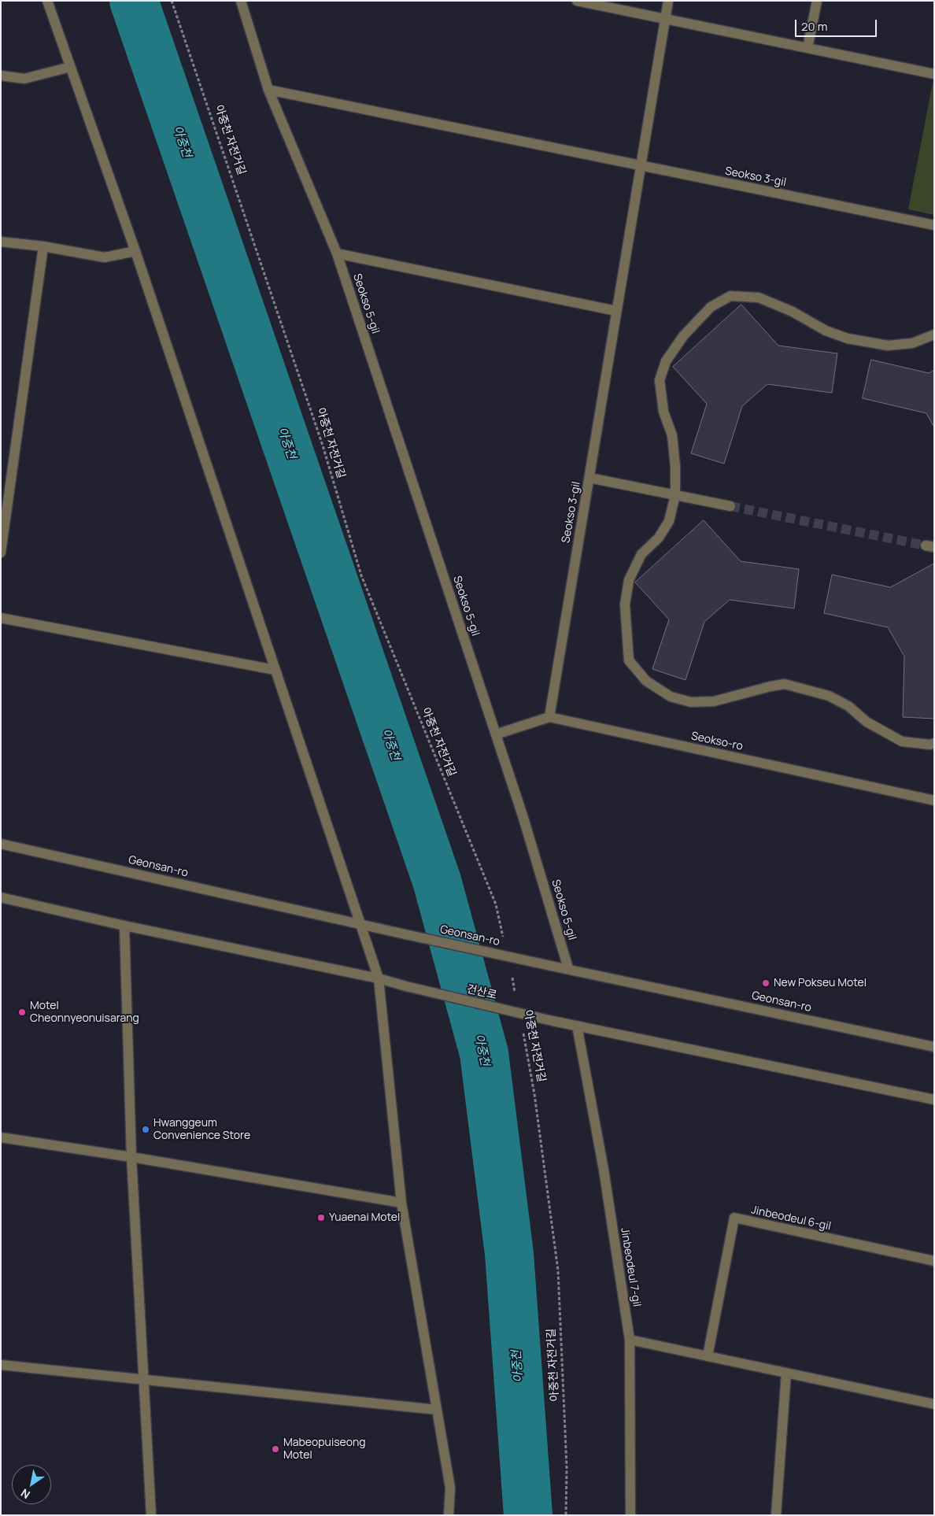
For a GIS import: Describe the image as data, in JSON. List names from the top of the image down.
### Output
{
  "streets": {
    "street": [
      "Seokso 3-gil",
      "Seokso 5-gil",
      "Seokso-ro",
      "Geonsan-ro",
      "건산로",
      "Jinbeodeul 6-gil",
      "Jinbeodeul 7-gil"
    ],
    "path": ["아중천 자전거길"]
  },
  "crossings": [
    ["Seokso 3-gil", "Seokso 5-gil"],
    ["Seokso 3-gil", "Seokso-ro"],
    ["Seokso 5-gil", "Seokso-ro"],
    ["Seokso 5-gil", "Geonsan-ro"],
    ["건산로", "Jinbeodeul 7-gil"]
  ],
  "water": ["아중천"],
  "places": [
    "New Pokseu Motel",
    "Motel Cheonnyeonuisarang",
    "Hwanggeum Convenience Store",
    "Yuaenai Motel",
    "Mabeopuiseong Motel"
  ],
  "scale_bar": "20 m",
  "north": "bottom left"
}
